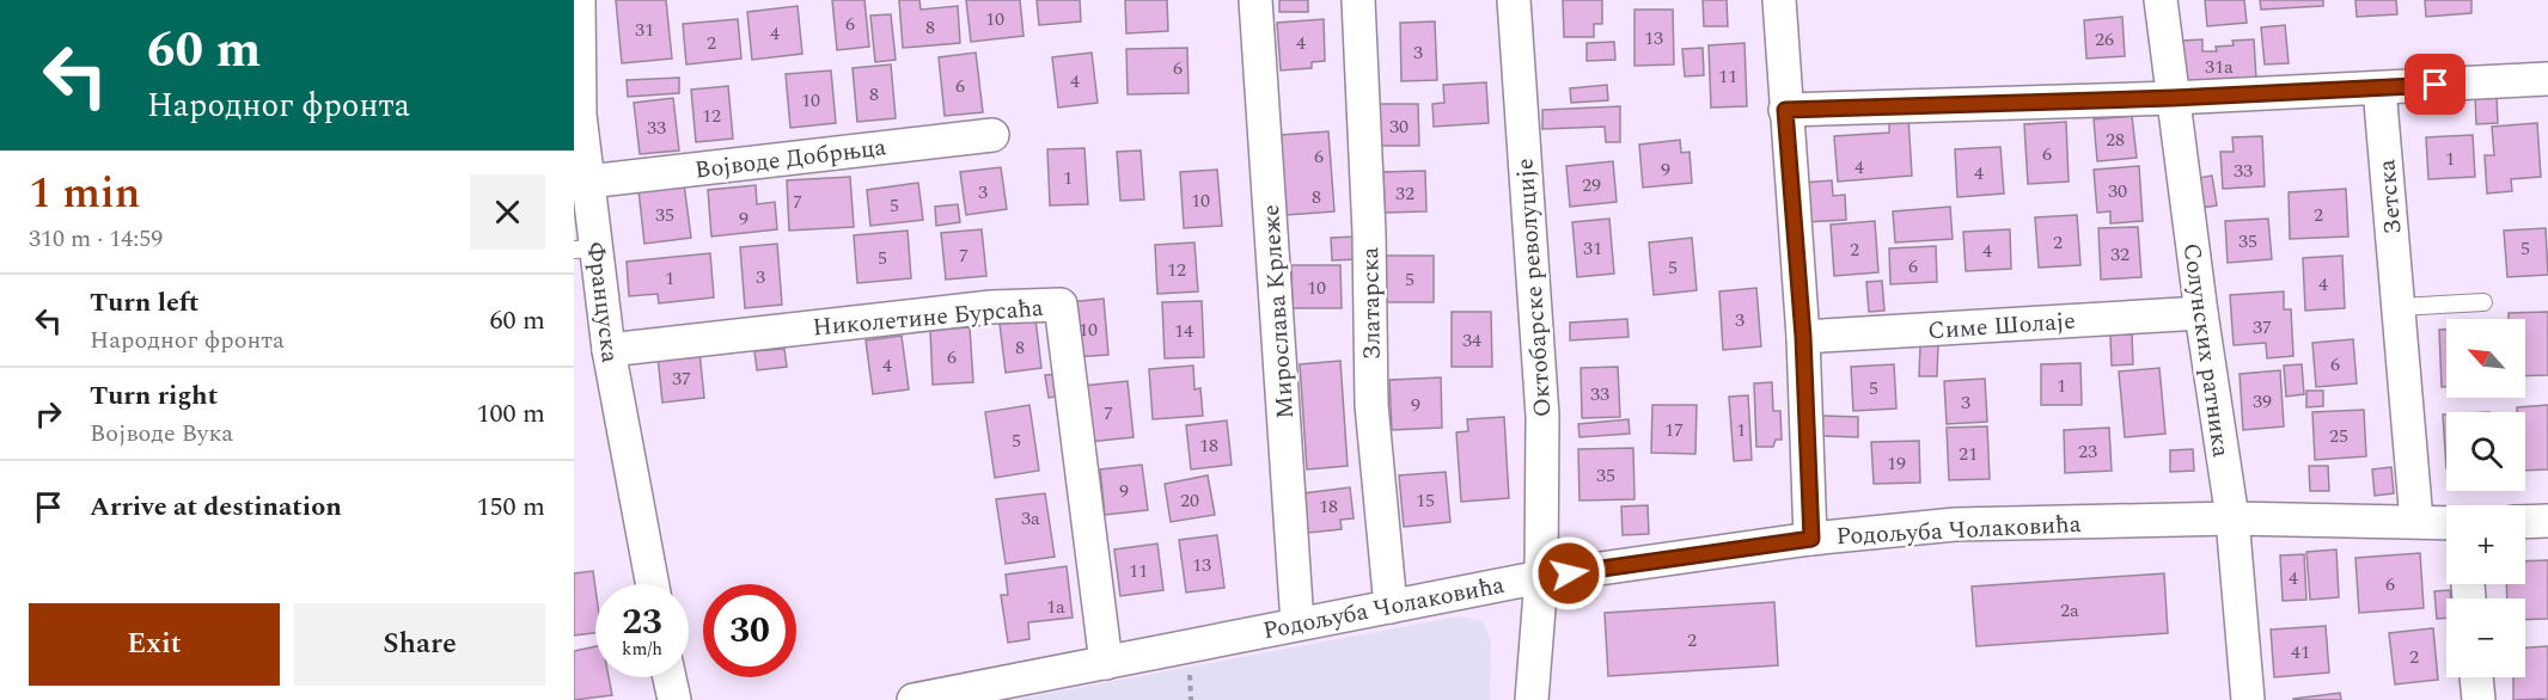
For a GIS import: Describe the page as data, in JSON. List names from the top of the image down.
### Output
{
  "streets": {
    "street": [
      "Војводе Добрњца",
      "Зетска",
      "Октобарске револуције",
      "Француска",
      "Златарска",
      "Мирослава Крлеже",
      "Николетине Бурсаћа",
      "Симе Шолаје",
      "Солунских ратника",
      "Родољуба Чолаковића"
    ]
  },
  "crossings": [
    ["Војводе Добрњца", "Француска"],
    ["Зетска", "Родољуба Чолаковића"],
    ["Октобарске револуције", "Родољуба Чолаковића"],
    ["Француска", "Николетине Бурсаћа"],
    ["Златарска", "Родољуба Чолаковића"],
    ["Мирослава Крлеже", "Родољуба Чолаковића"],
    ["Николетине Бурсаћа", "Родољуба Чолаковића"],
    ["Симе Шолаје", "Солунских ратника"],
    ["Солунских ратника", "Родољуба Чолаковића"]
  ],
  "house_numbers": [
    "10",
    "6",
    "8",
    "31",
    "4",
    "13",
    "26",
    "2",
    "4",
    "3",
    "31a",
    "6",
    "11",
    "4",
    "6",
    "8",
    "10",
    "12",
    "30",
    "33",
    "28",
    "6",
    "6",
    "1",
    "4",
    "9",
    "33",
    "4",
    "1",
    "29",
    "30",
    "3",
    "32",
    "8",
    "10",
    "7",
    "5",
    "35",
    "2",
    "9",
    "35",
    "2",
    "31",
    "5",
    "2",
    "4",
    "32",
    "7",
    "5",
    "6",
    "5",
    "12",
    "3",
    "1",
    "5",
    "4",
    "10",
    "3",
    "37",
    "10",
    "14",
    "34",
    "8",
    "6",
    "6",
    "4",
    "37",
    "1",
    "5",
    "33",
    "39",
    "3",
    "9",
    "7",
    "17",
    "1",
    "25",
    "5",
    "18",
    "23",
    "21",
    "19",
    "35",
    "9",
    "20",
    "15",
    "18",
    "3a",
    "13",
    "11",
    "4",
    "6",
    "1a",
    "2a",
    "2",
    "41",
    "2"
  ],
  "north": "top left",
  "page": {
    "turn": ["60 m", "Народног фронта"],
    "heading": ["1 min", "310 m · 14:59"],
    "list": [
      {
        "name": "Turn left",
        "note": "Народног фронта",
        "value": "60 m"
      },
      {
        "name": "Turn right",
        "note": "Војводе Вука",
        "value": "100 m"
      },
      {
        "name": "Arrive at destination",
        "value": "150 m"
      }
    ],
    "map_buttons": ["+", "−"],
    "speed": "23 km/h",
    "limit": "30",
    "buttons": ["Exit", "Share"]
  }
}
